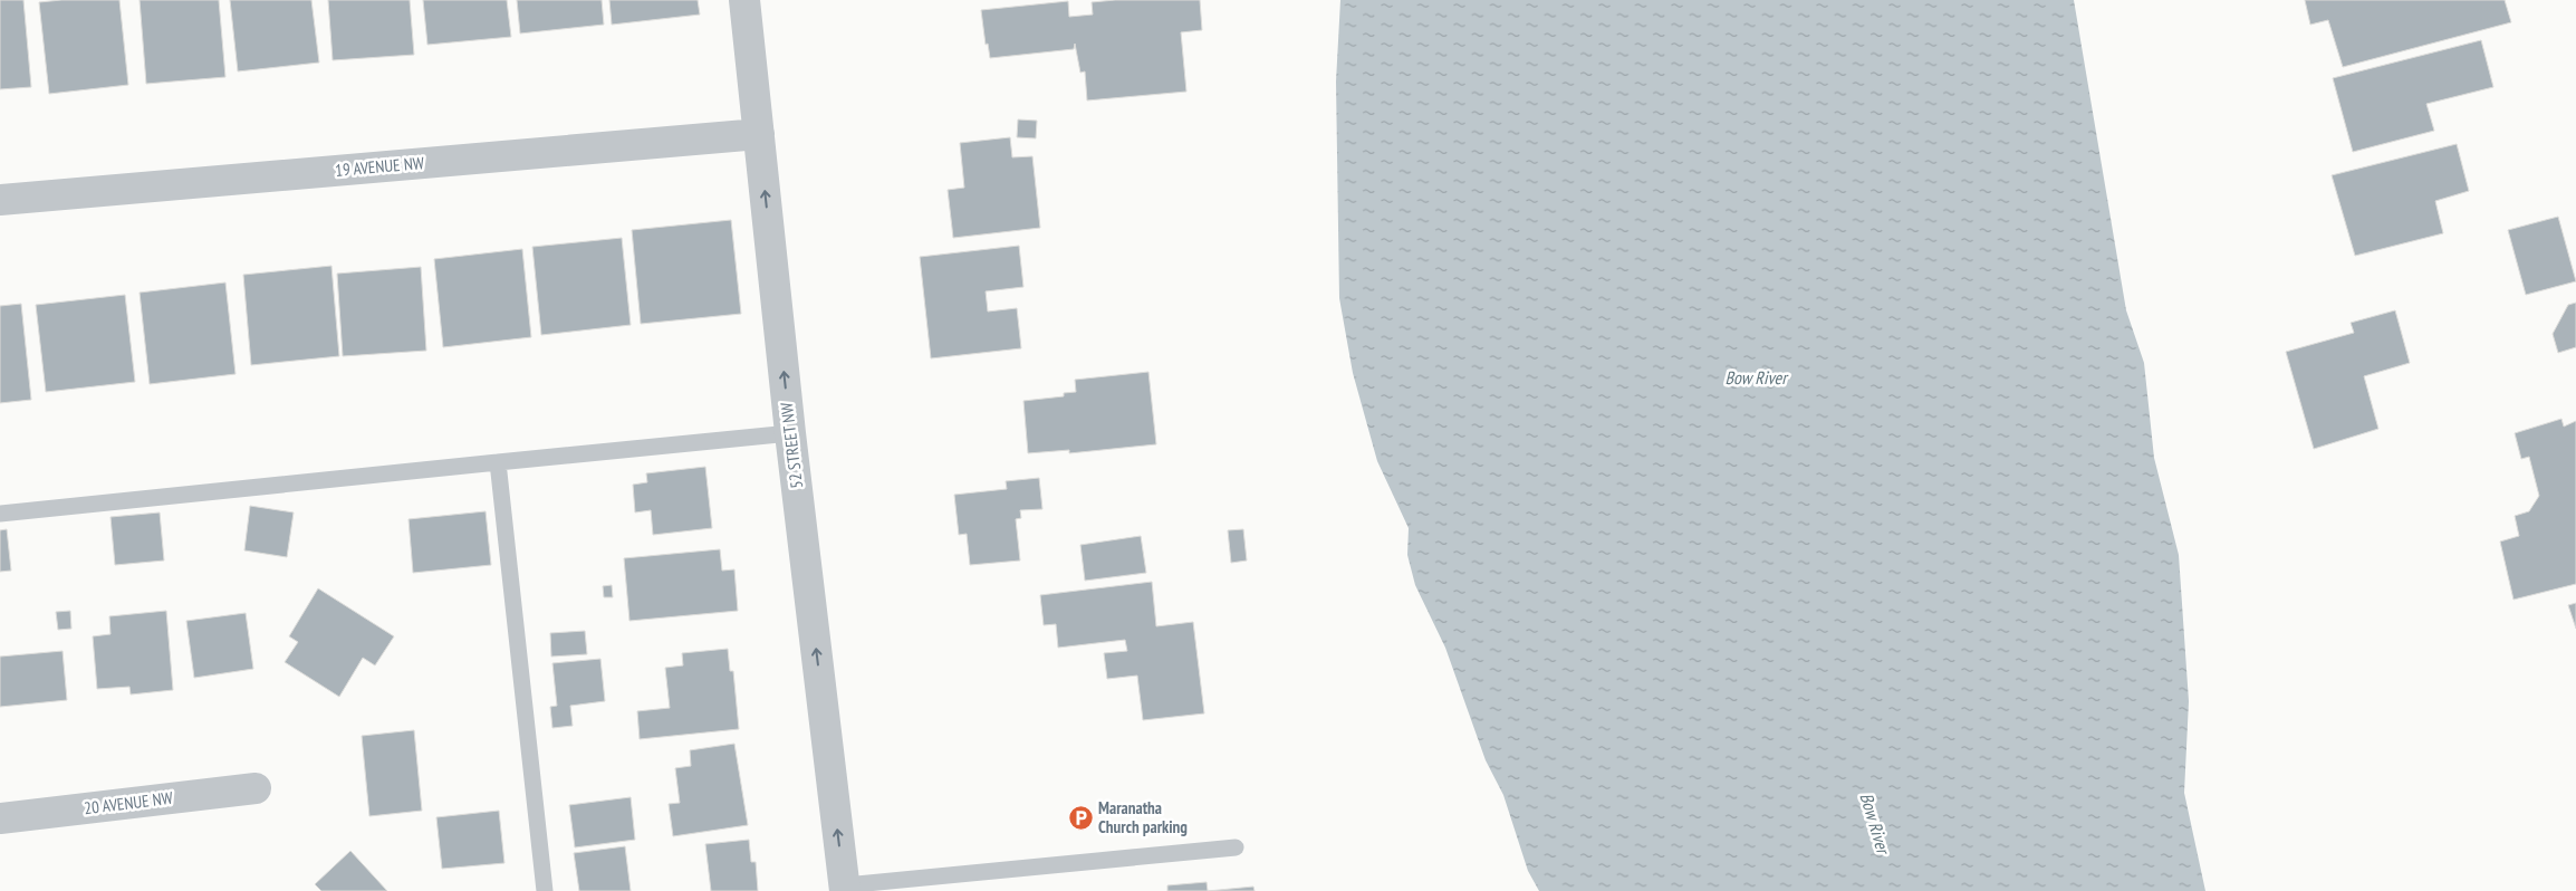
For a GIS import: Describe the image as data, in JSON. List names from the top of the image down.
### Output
{
  "streets": {
    "street": ["19 AVENUE NW", "52 STREET NW", "20 AVENUE NW"]
  },
  "crossings": [
    ["19 AVENUE NW", "52 STREET NW"]
  ],
  "one_way": ["52 STREET NW"],
  "water": ["Bow River"],
  "places": {
    "parking": ["Maranatha Church parking"]
  }
}
